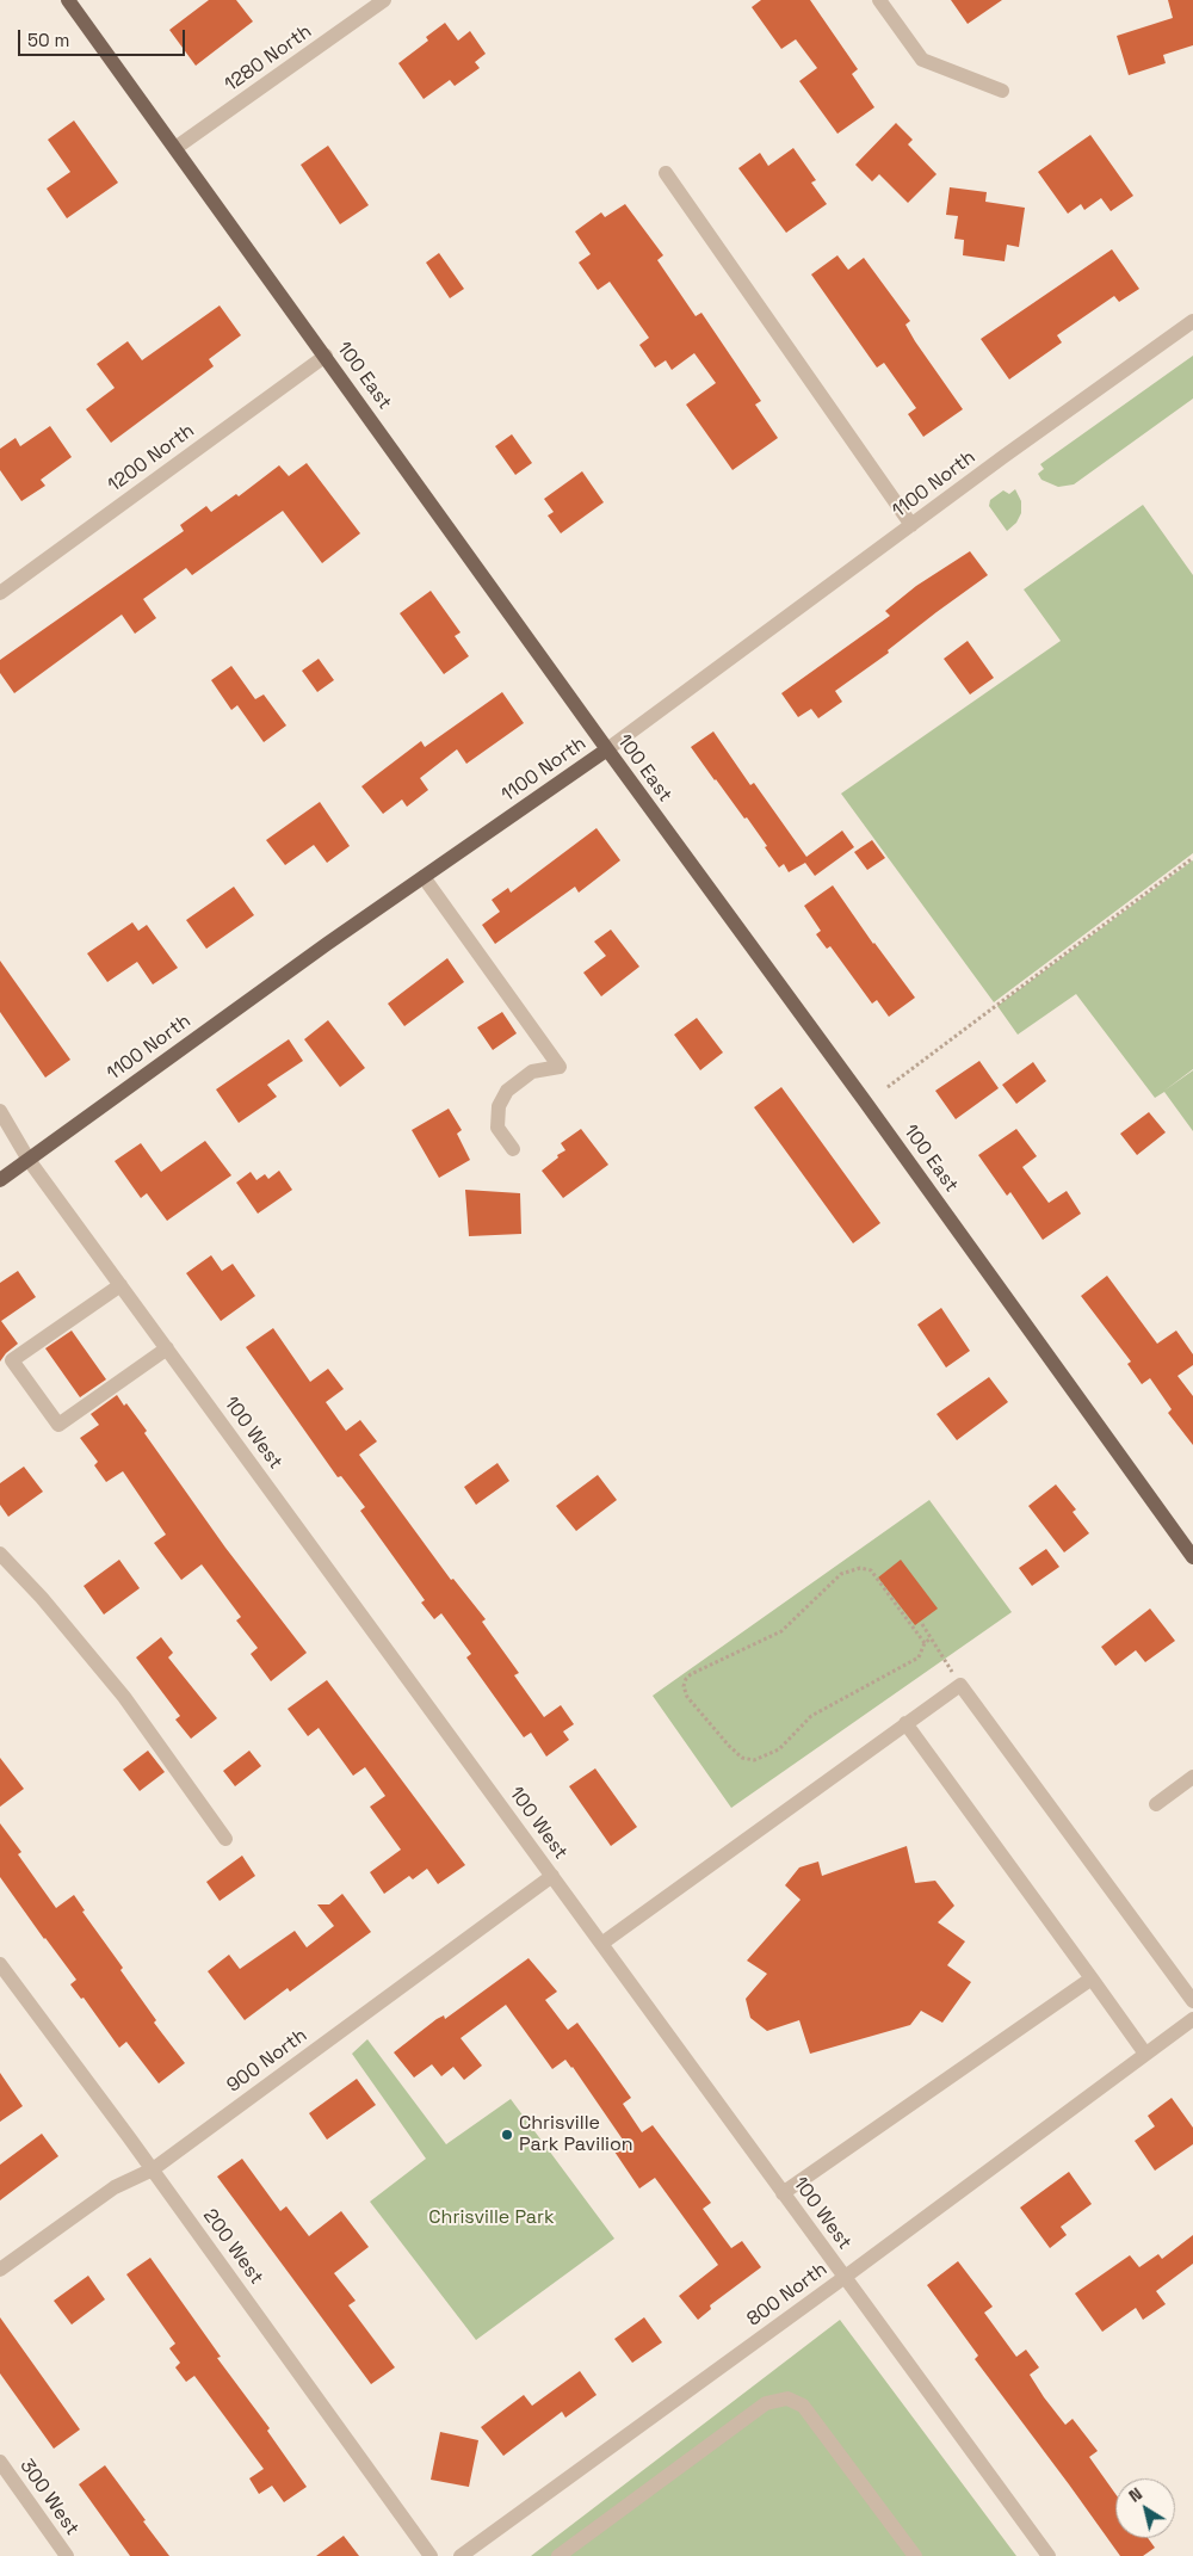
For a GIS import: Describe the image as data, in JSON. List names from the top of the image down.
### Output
{
  "streets": {
    "main road": ["100 East", "1100 North"],
    "street": [
      "1280 North",
      "1200 North",
      "100 West",
      "900 North",
      "200 West",
      "800 North",
      "300 West"
    ]
  },
  "crossings": [
    ["1280 North", "100 East"],
    ["100 East", "1200 North"],
    ["100 East", "1100 North"],
    ["1100 North", "100 West"],
    ["100 West", "900 North"],
    ["100 West", "800 North"],
    ["900 North", "200 West"]
  ],
  "parks": ["Chrisville Park"],
  "places": ["Chrisville Park Pavilion"],
  "scale_bar": "50 m",
  "north": "top left"
}
